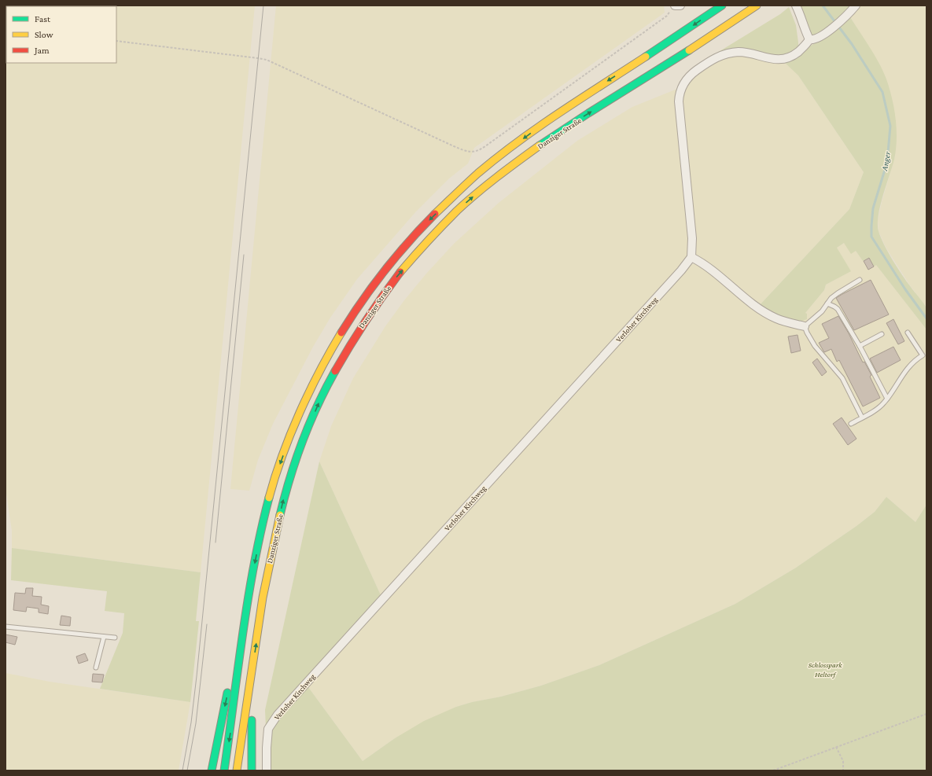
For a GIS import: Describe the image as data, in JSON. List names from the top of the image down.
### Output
{
  "streets": {
    "highway": ["Danziger Straße"],
    "street": ["Verloher Kirchweg"]
  },
  "water": ["Anger"],
  "parks": ["Schlosspark Heltorf"],
  "legend": ["Fast", "Slow", "Jam"]
}
